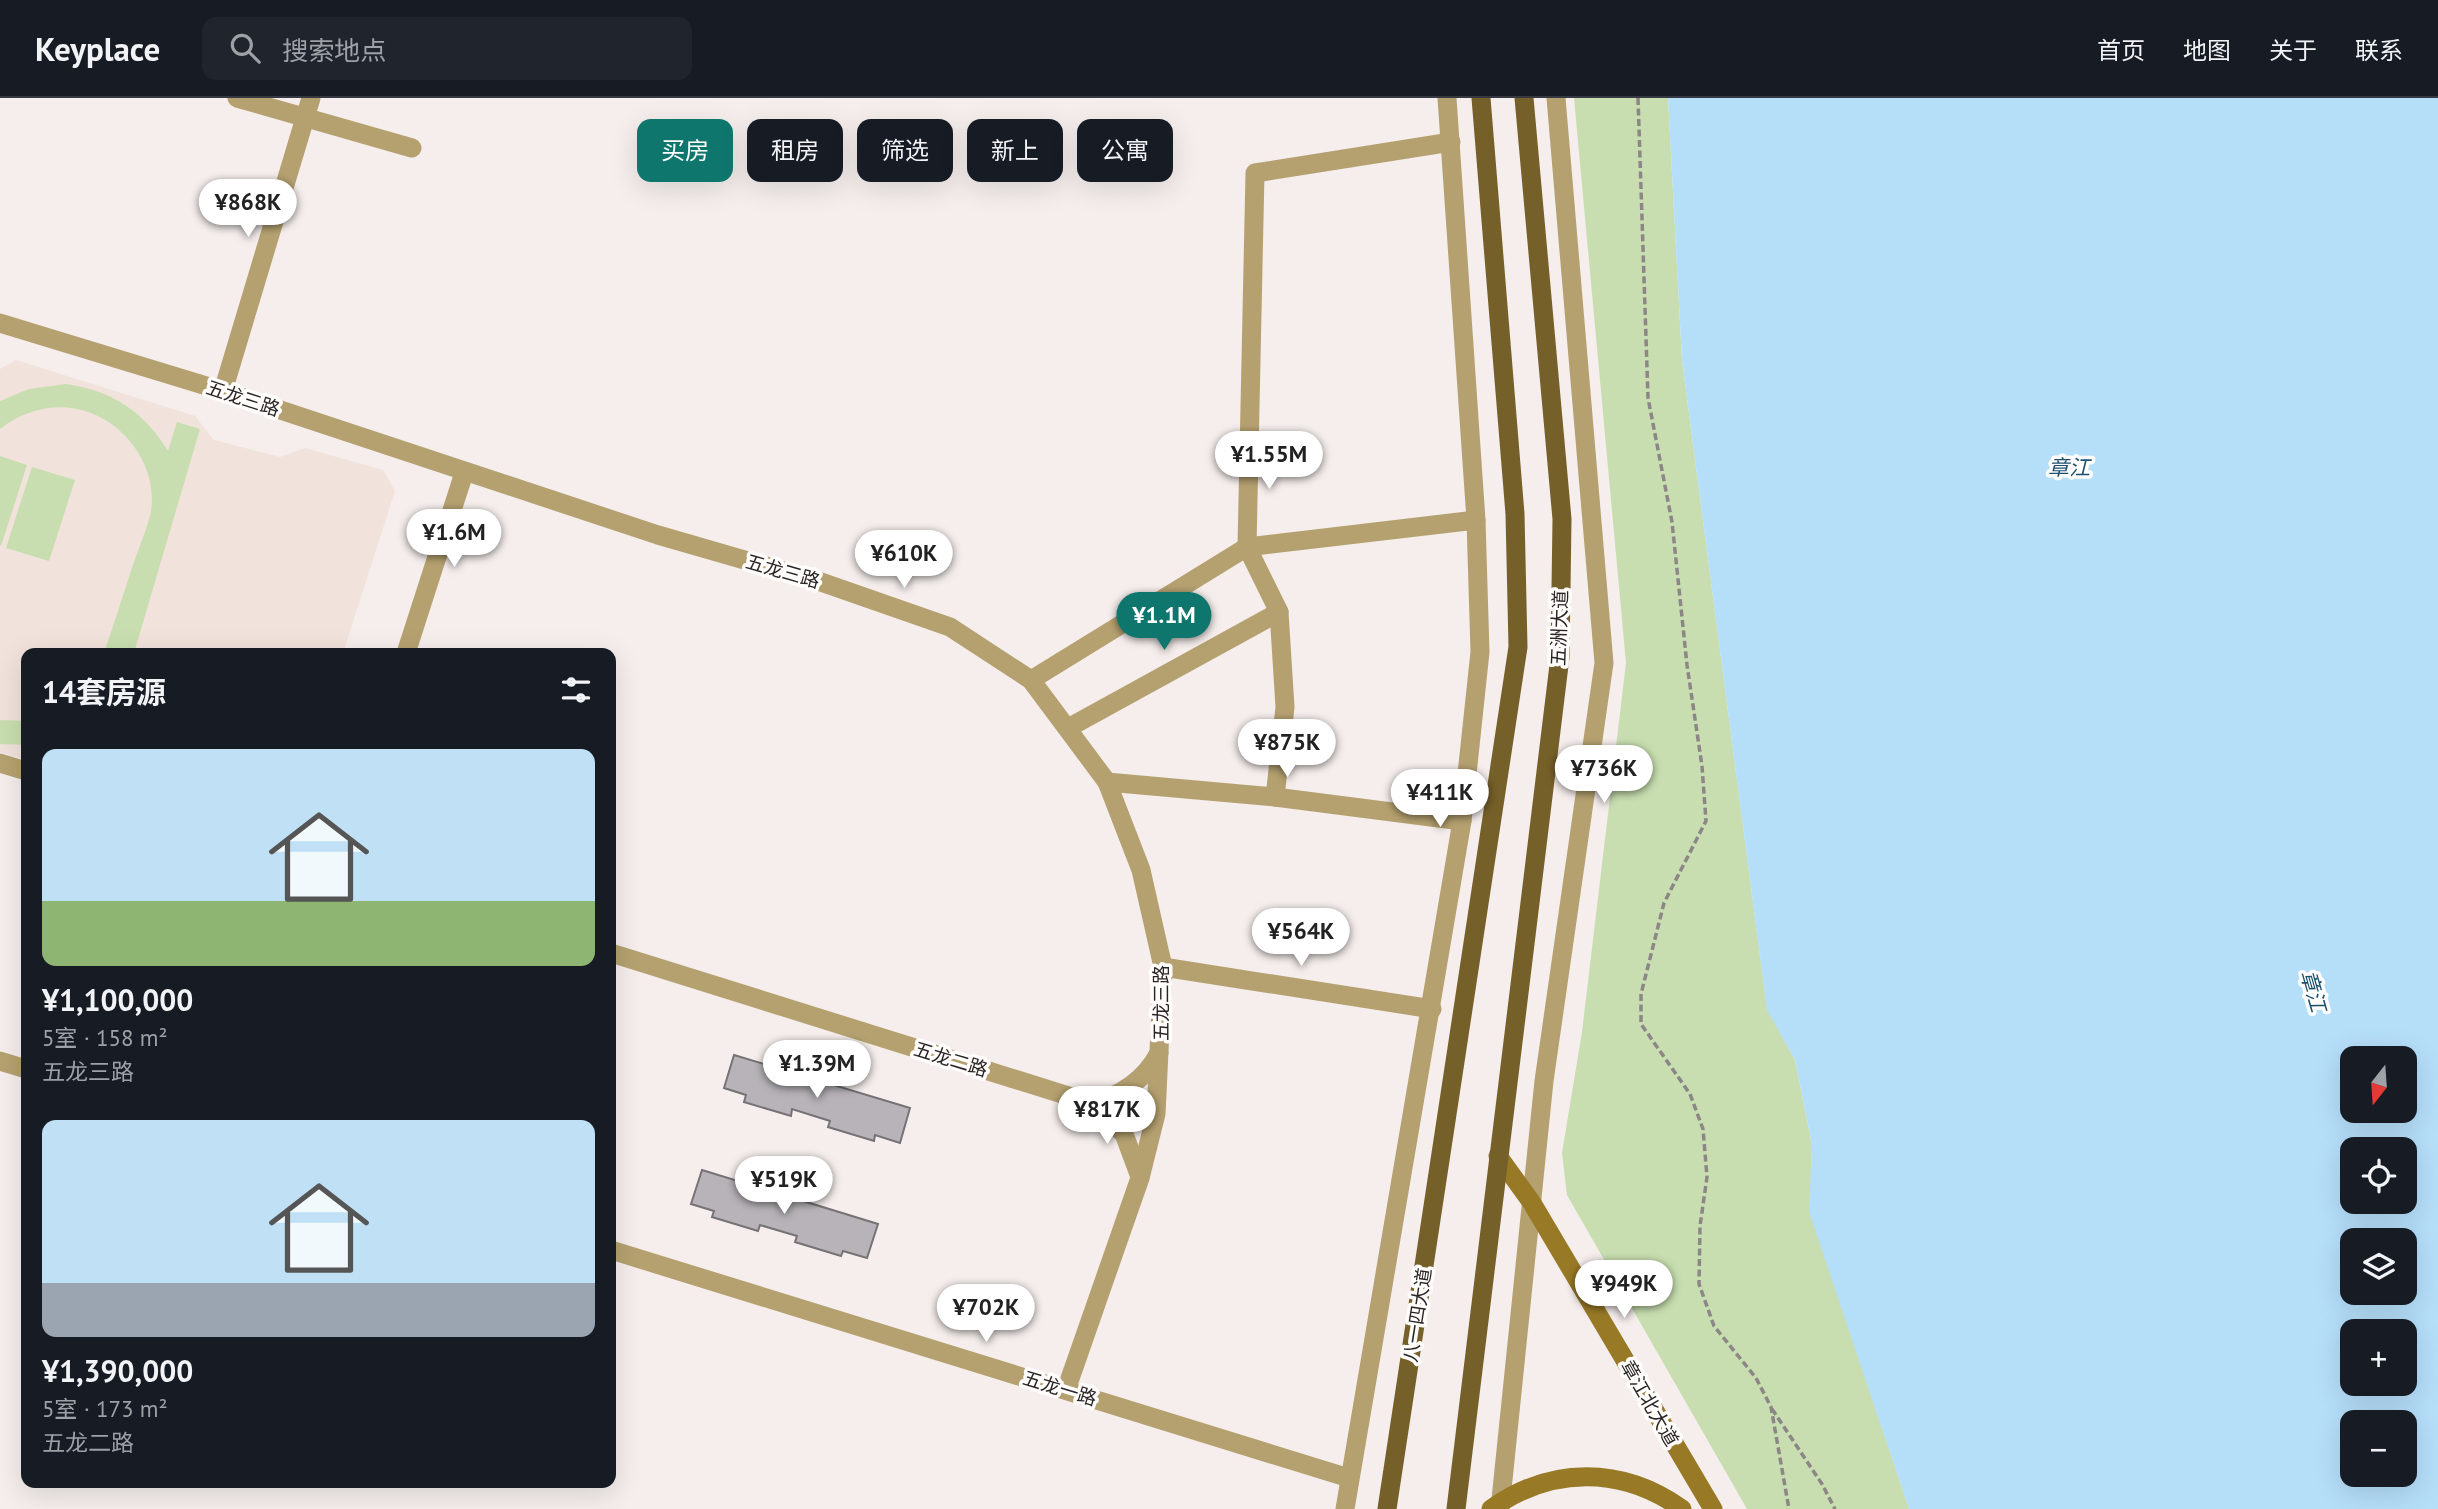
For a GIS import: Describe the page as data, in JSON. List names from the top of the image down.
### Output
{
  "streets": {
    "main road": ["五洲大道", "八一四大道", "章江北大道"],
    "street": ["五龙三路", "五龙二路", "五龙一路"]
  },
  "crossings": [
    ["五龙三路", "五龙一路"],
    ["五洲大道", "八一四大道"],
    ["五洲大道", "章江北大道"]
  ],
  "water": ["章江"],
  "north": "bottom",
  "page": {
    "header": "Keyplace",
    "search": "搜索地点",
    "nav": [
      "首页",
      "地图",
      "关于",
      "联系"
    ],
    "chip": [
      "买房",
      "租房",
      "筛选",
      "新上",
      "公寓"
    ],
    "price": [
      "¥868K",
      "¥1.55M",
      "¥1.6M",
      "¥610K",
      "¥1.1M",
      "¥875K",
      "¥736K",
      "¥411K",
      "¥564K",
      "¥1.39M",
      "¥817K",
      "¥519K",
      "¥949K",
      "¥702K"
    ],
    "heading": "14套房源",
    "list": [
      {
        "name": "¥1,100,000",
        "note": "5室 · 158 m² · 五龙三路"
      },
      {
        "name": "¥1,390,000",
        "note": "5室 · 173 m² · 五龙二路"
      }
    ],
    "map_buttons": ["+", "−"]
  }
}
